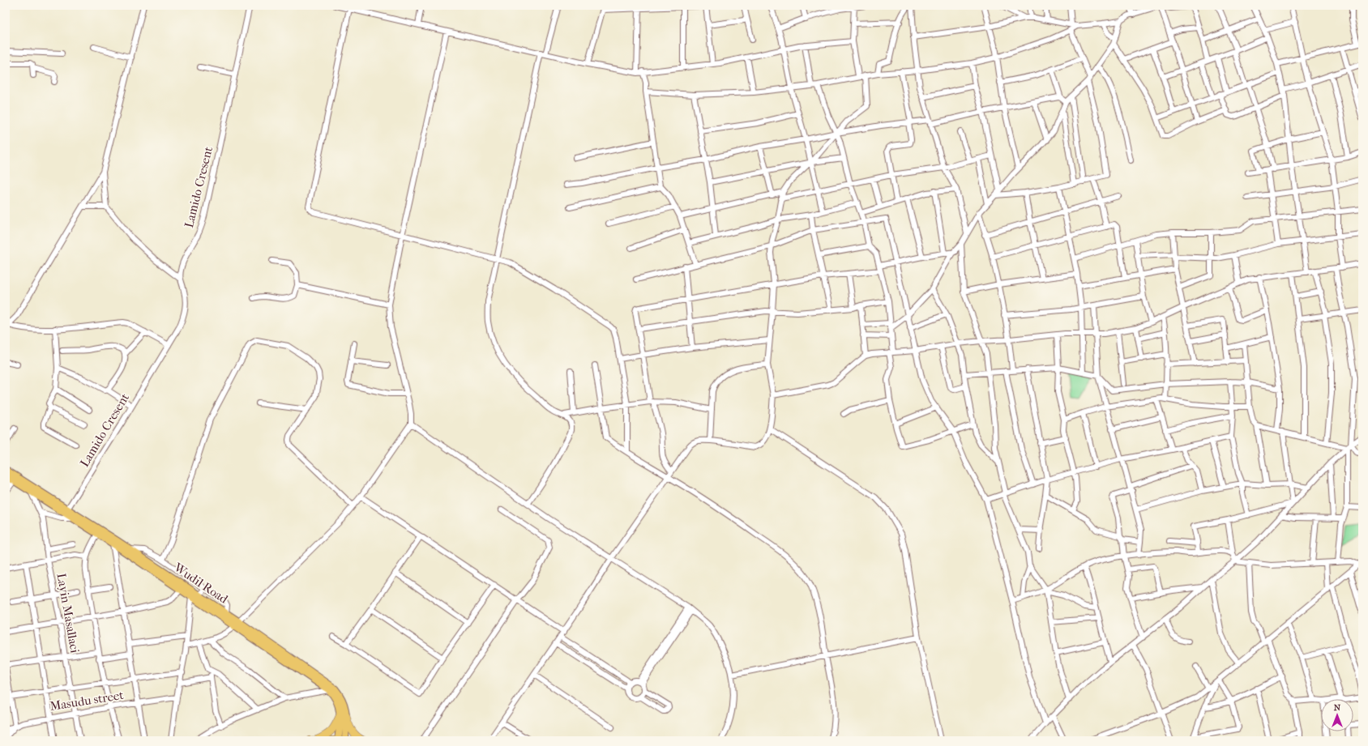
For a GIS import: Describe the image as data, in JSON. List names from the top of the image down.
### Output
{
  "streets": {
    "main road": ["Wudil Road"],
    "street": ["Lamido Cresent", "Layin Masallaci", "Masudu street"]
  },
  "crossings": [
    ["Lamido Cresent", "Wudil Road"],
    ["Wudil Road", "Layin Masallaci"],
    ["Layin Masallaci", "Masudu street"]
  ],
  "north": "top"
}
